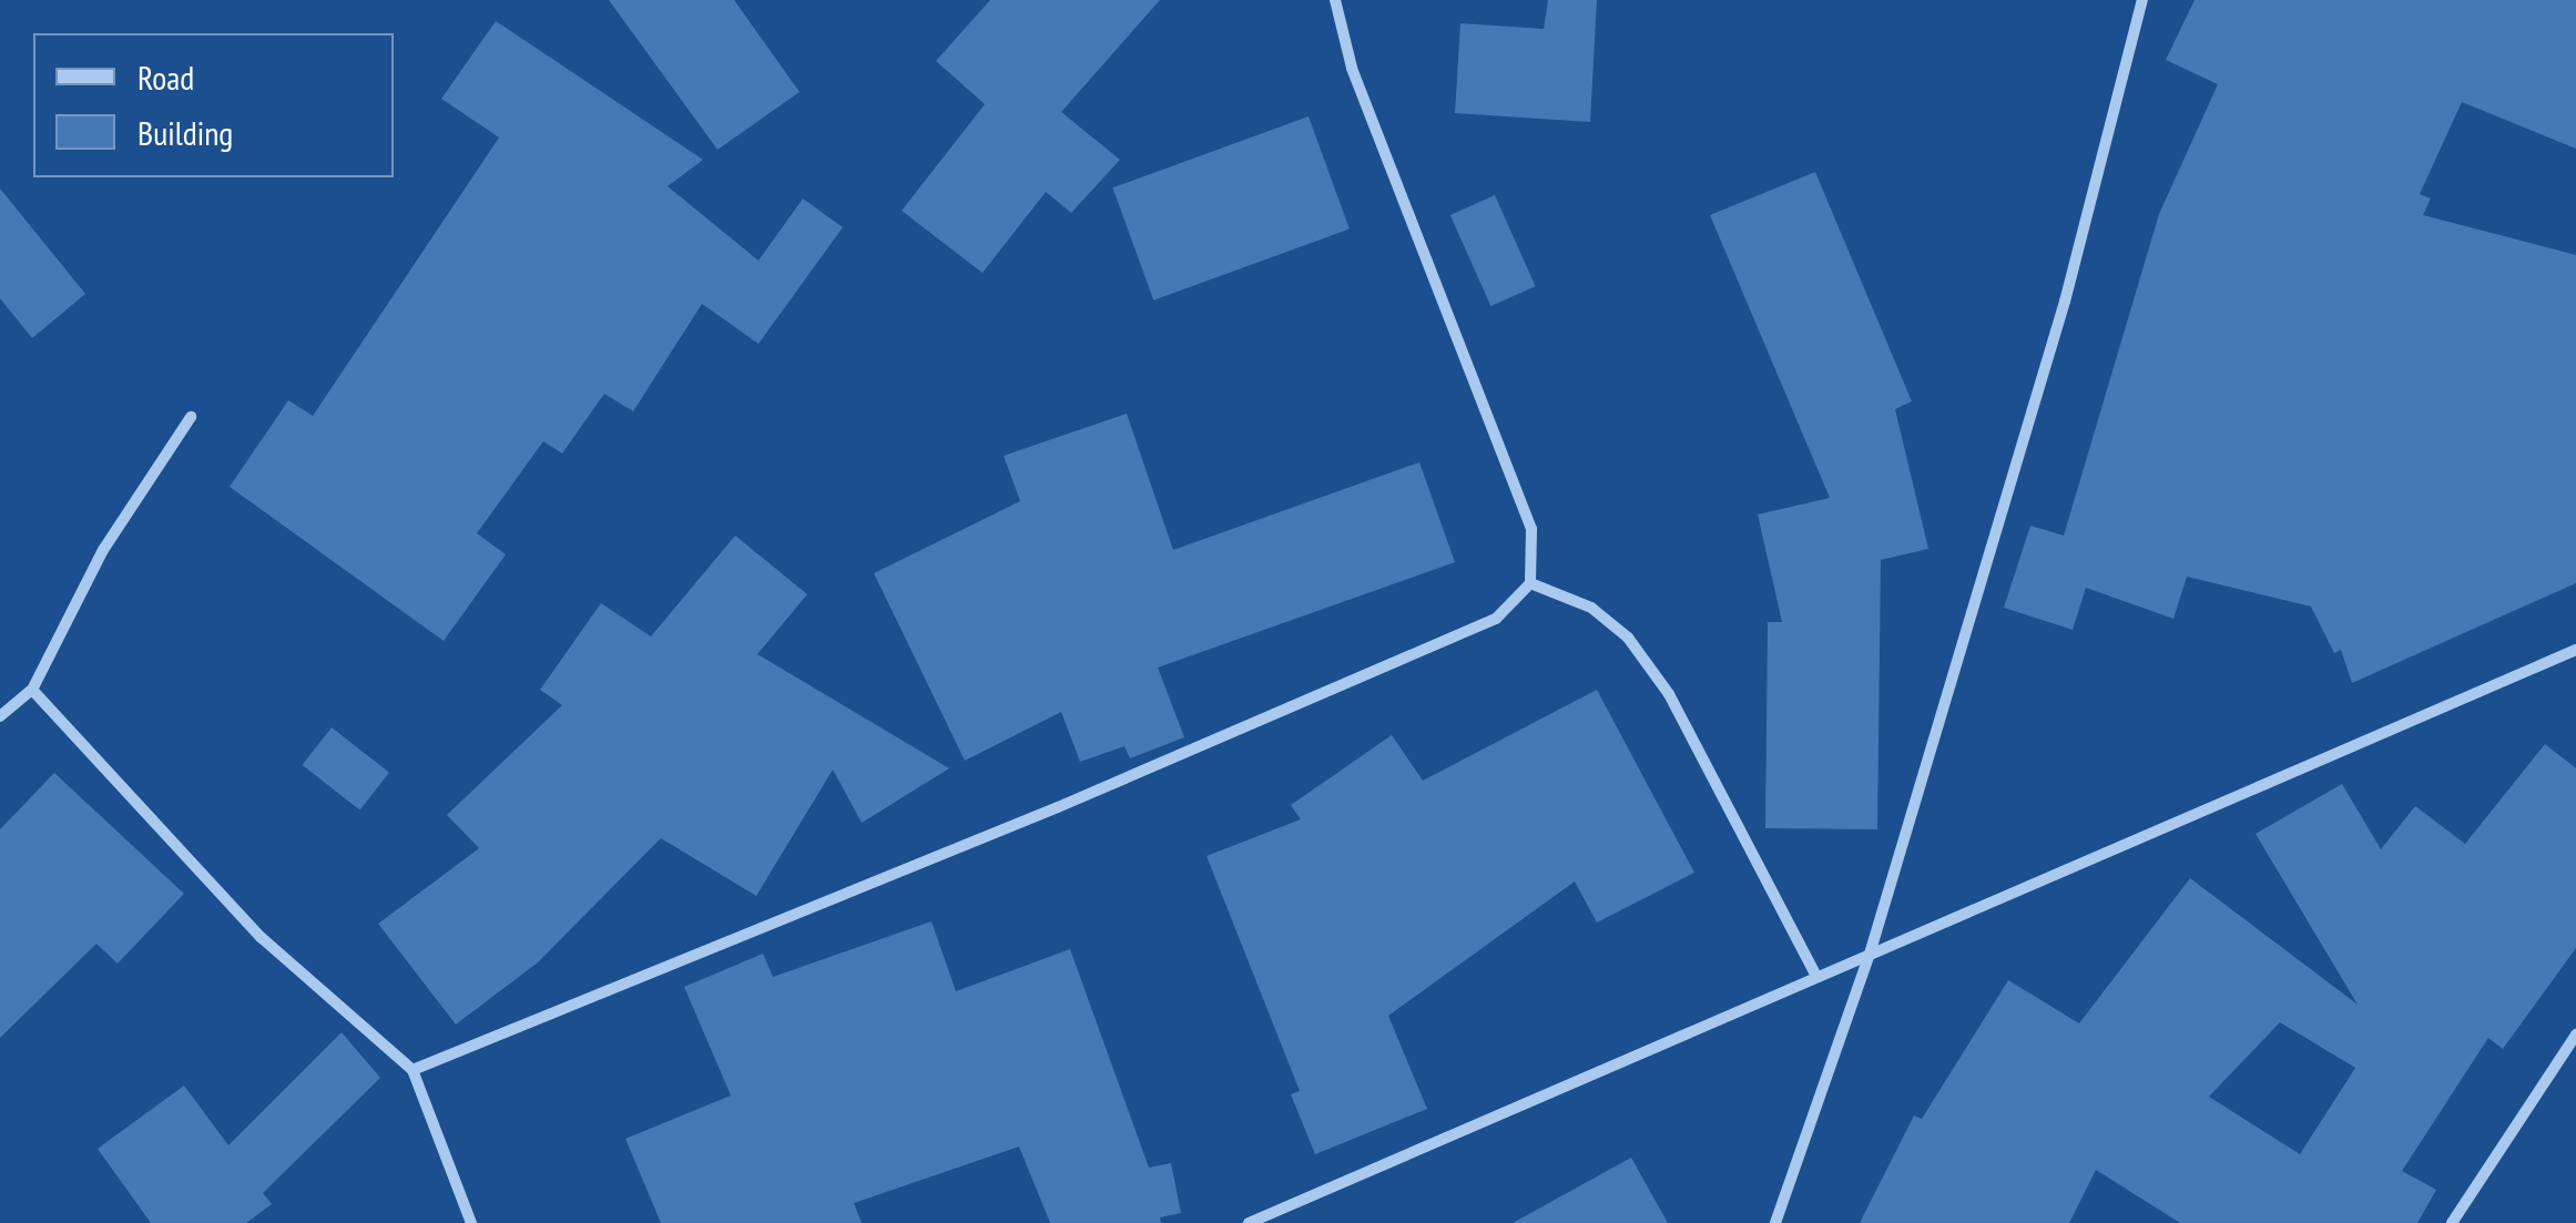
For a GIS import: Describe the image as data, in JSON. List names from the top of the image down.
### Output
{
  "legend": ["Road", "Building"]
}
